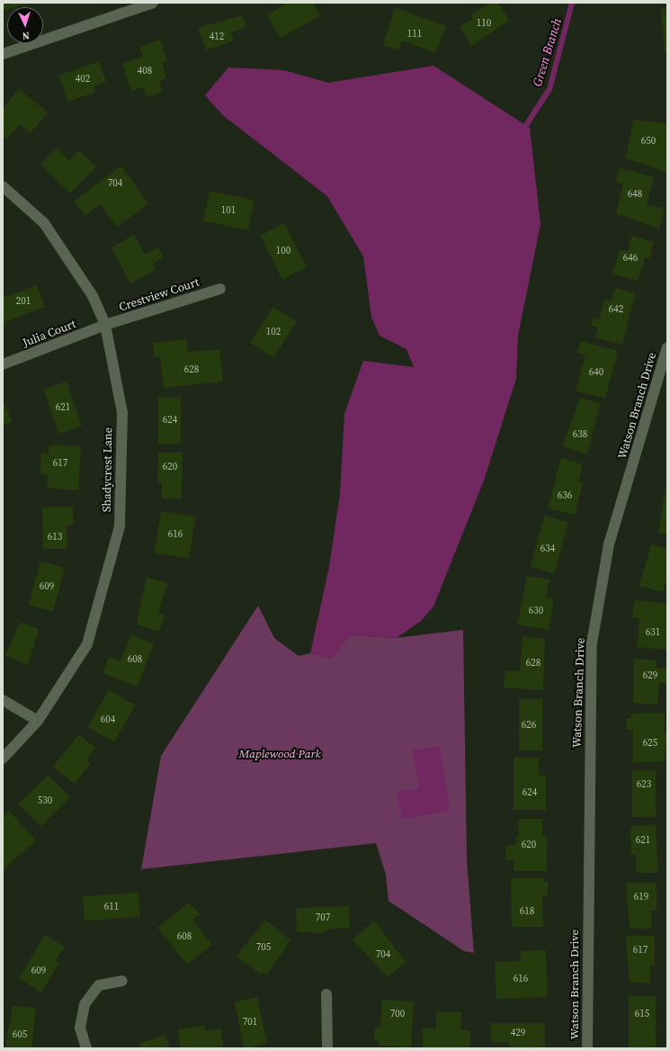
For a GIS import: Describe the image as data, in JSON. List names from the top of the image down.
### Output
{
  "streets": {
    "street": [
      "Crestview Court",
      "Julia Court",
      "Watson Branch Drive",
      "Shadycrest Lane"
    ]
  },
  "crossings": [
    ["Crestview Court", "Julia Court"],
    ["Crestview Court", "Shadycrest Lane"],
    ["Julia Court", "Shadycrest Lane"]
  ],
  "water": ["Green Branch"],
  "parks": ["Maplewood Park"],
  "house_numbers": [
    "110",
    "111",
    "412",
    "408",
    "402",
    "650",
    "704",
    "648",
    "101",
    "100",
    "646",
    "201",
    "642",
    "102",
    "628",
    "640",
    "621",
    "624",
    "638",
    "617",
    "620",
    "636",
    "616",
    "613",
    "634",
    "609",
    "630",
    "631",
    "608",
    "628",
    "629",
    "604",
    "626",
    "625",
    "623",
    "624",
    "530",
    "621",
    "620",
    "619",
    "611",
    "618",
    "707",
    "608",
    "705",
    "617",
    "704",
    "609",
    "616",
    "700",
    "615",
    "701",
    "429",
    "605"
  ],
  "north": "bottom"
}
